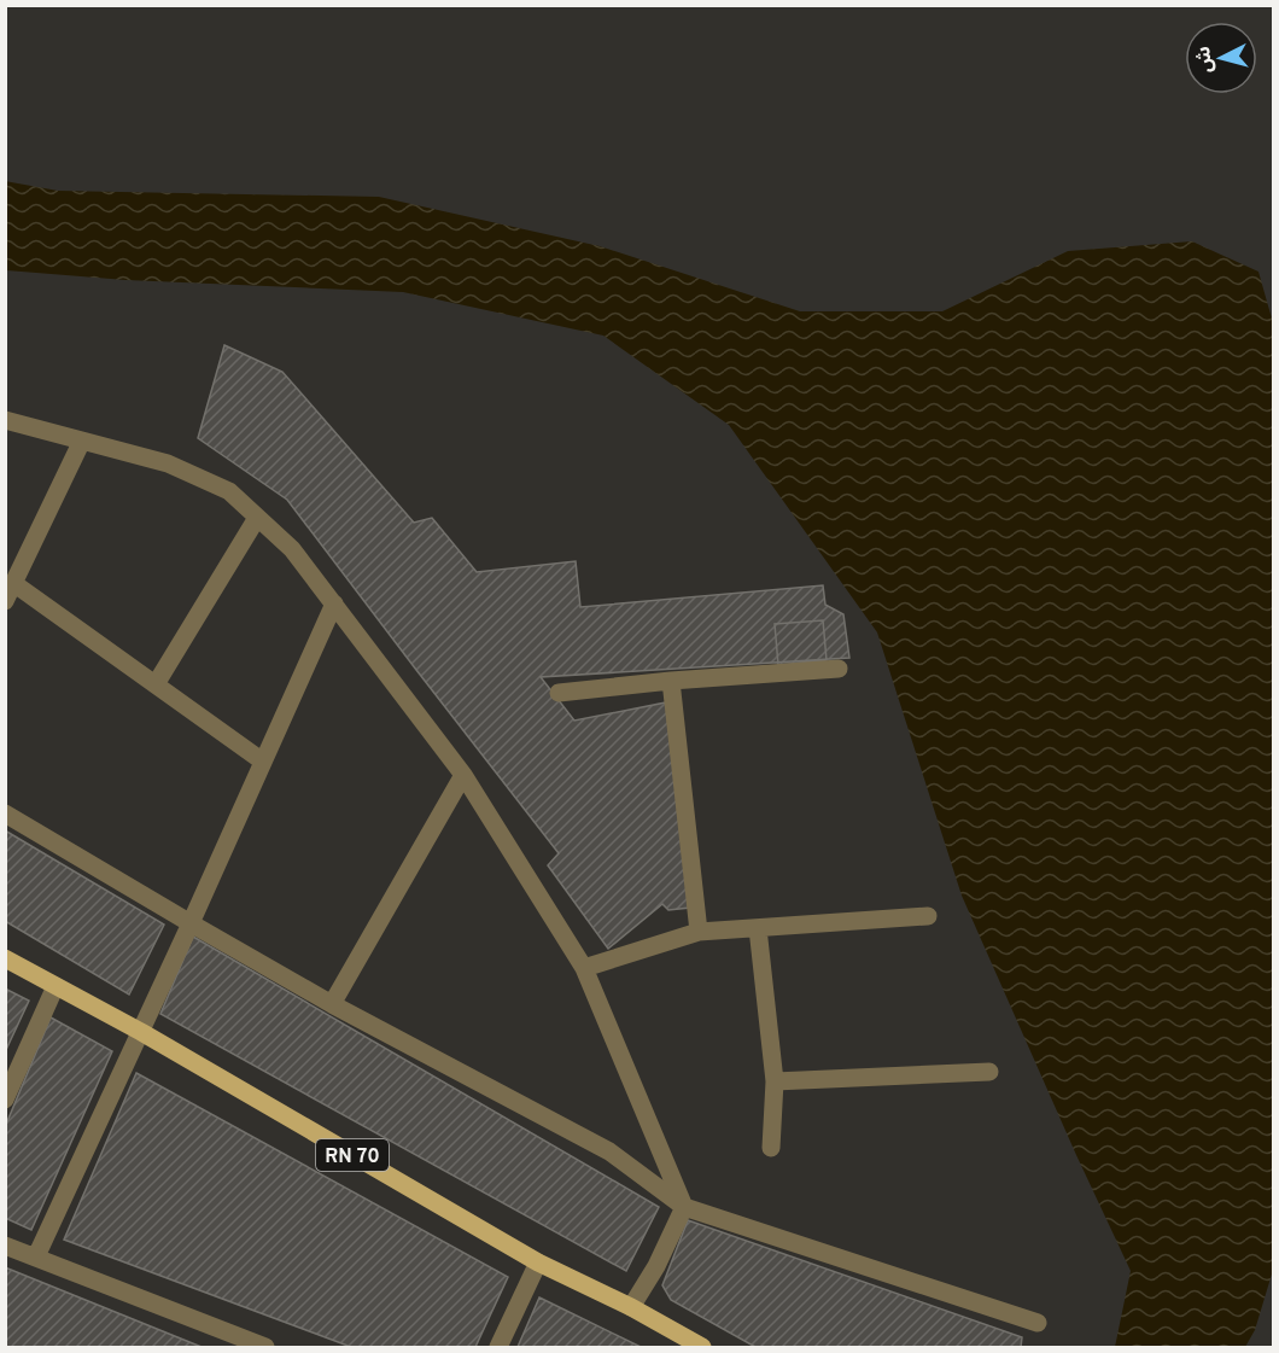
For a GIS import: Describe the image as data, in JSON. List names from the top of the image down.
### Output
{
  "streets": {
    "main road": ["RN 70"]
  },
  "north": "left"
}
